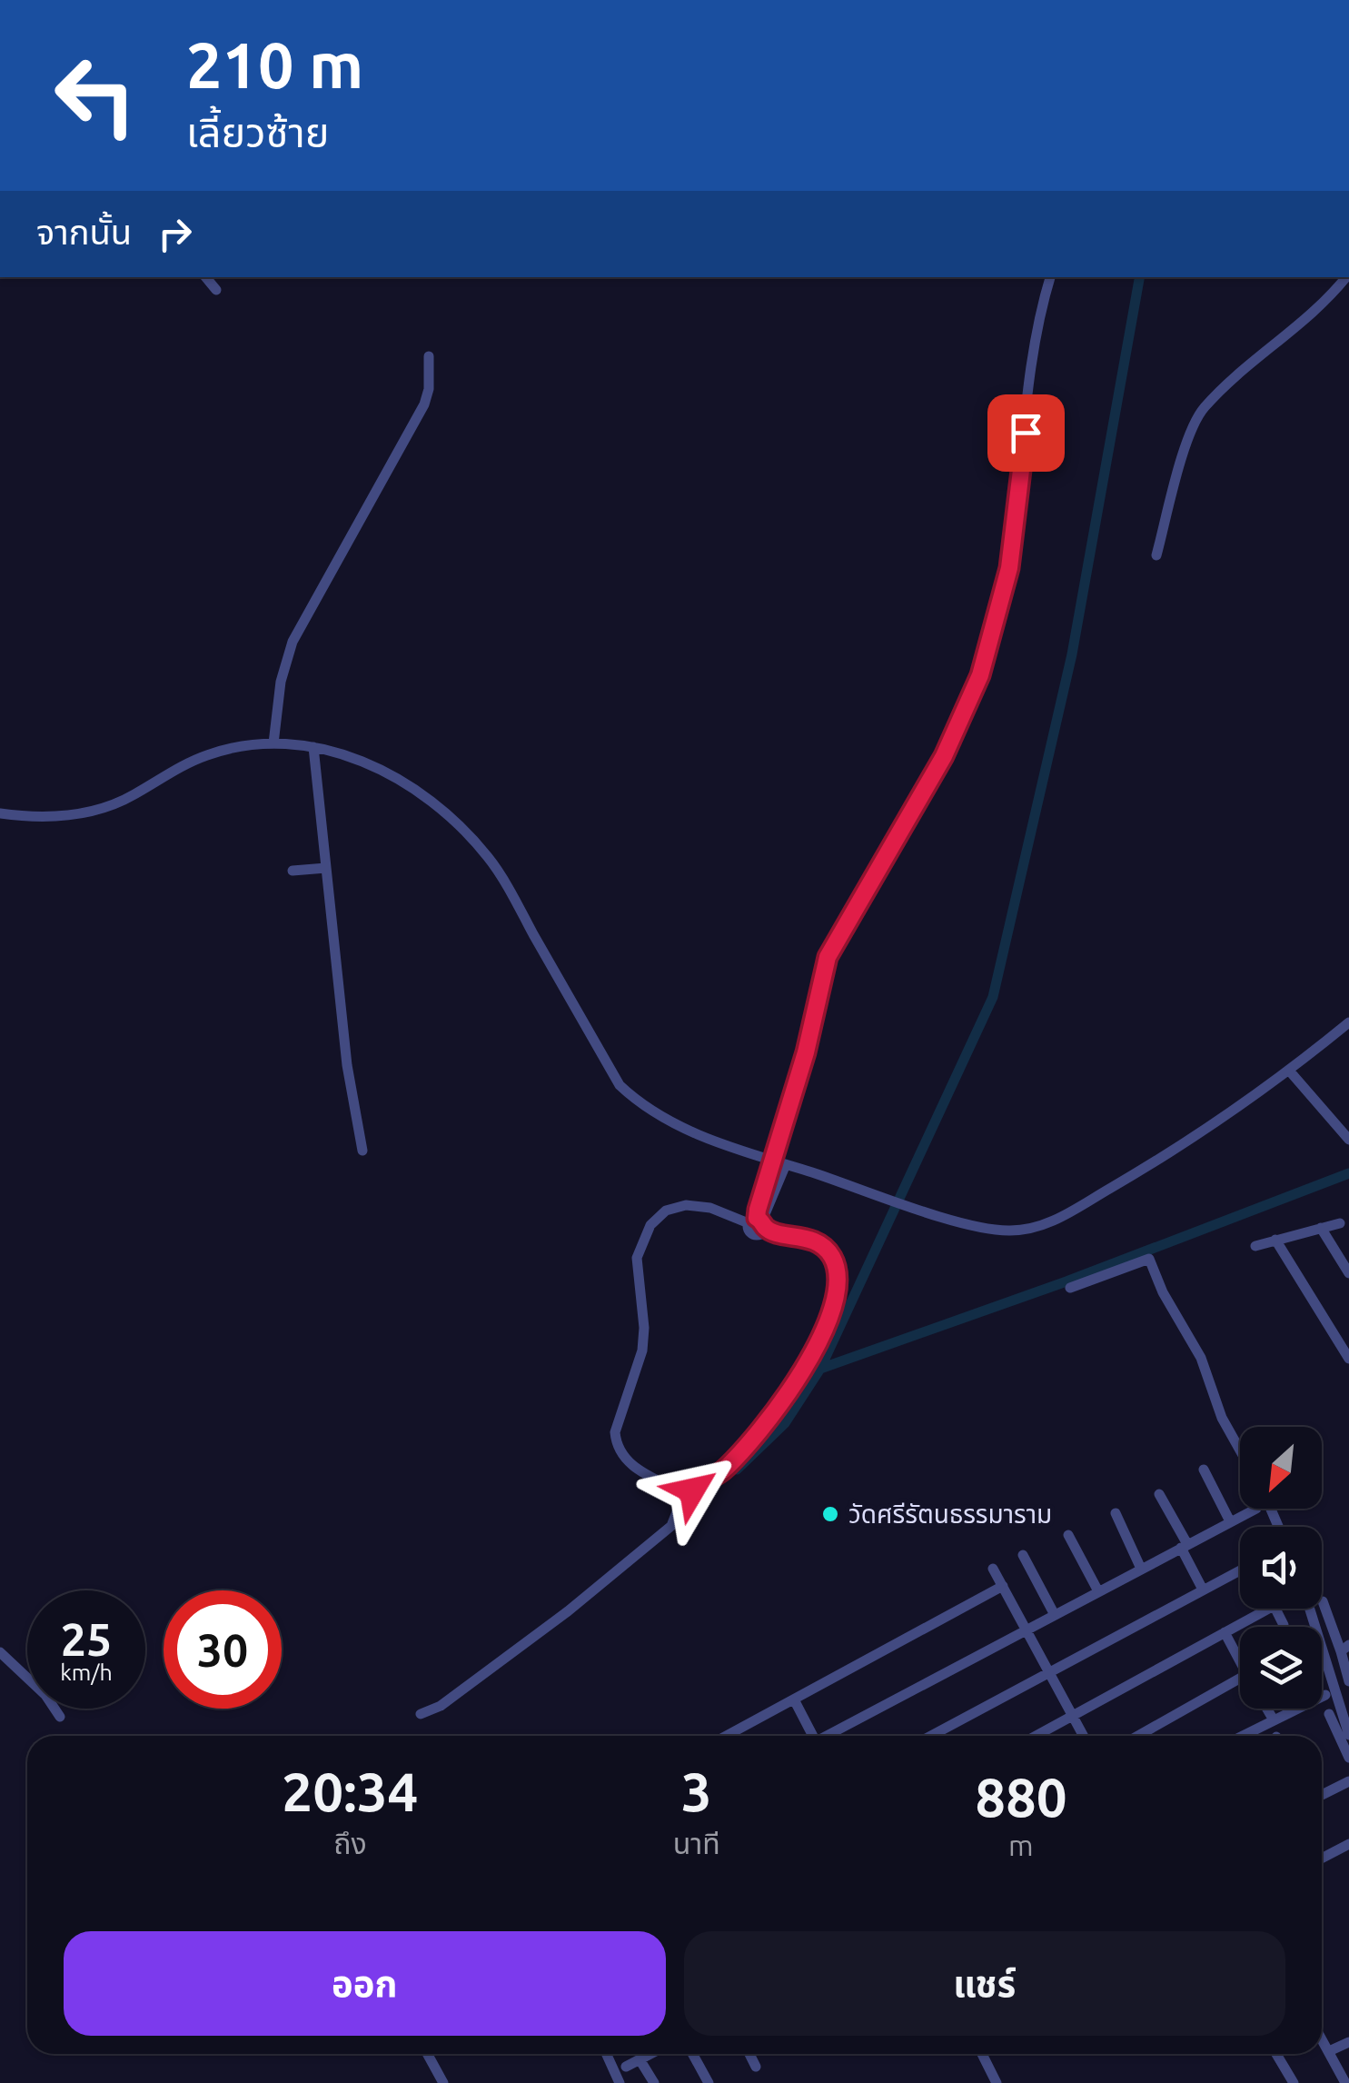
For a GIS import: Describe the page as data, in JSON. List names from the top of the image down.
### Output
{
  "places": ["วัดศรีรัตนธรรมาราม"],
  "north": "bottom left",
  "page": {
    "turn": ["210 m", "เลี้ยวซ้าย"],
    "then": "จากนั้น",
    "speed": "25 km/h",
    "limit": "30",
    "eta": [
      "20:34",
      "ถึง",
      "3",
      "นาที",
      "880",
      "m"
    ],
    "buttons": ["ออก", "แชร์"]
  }
}
